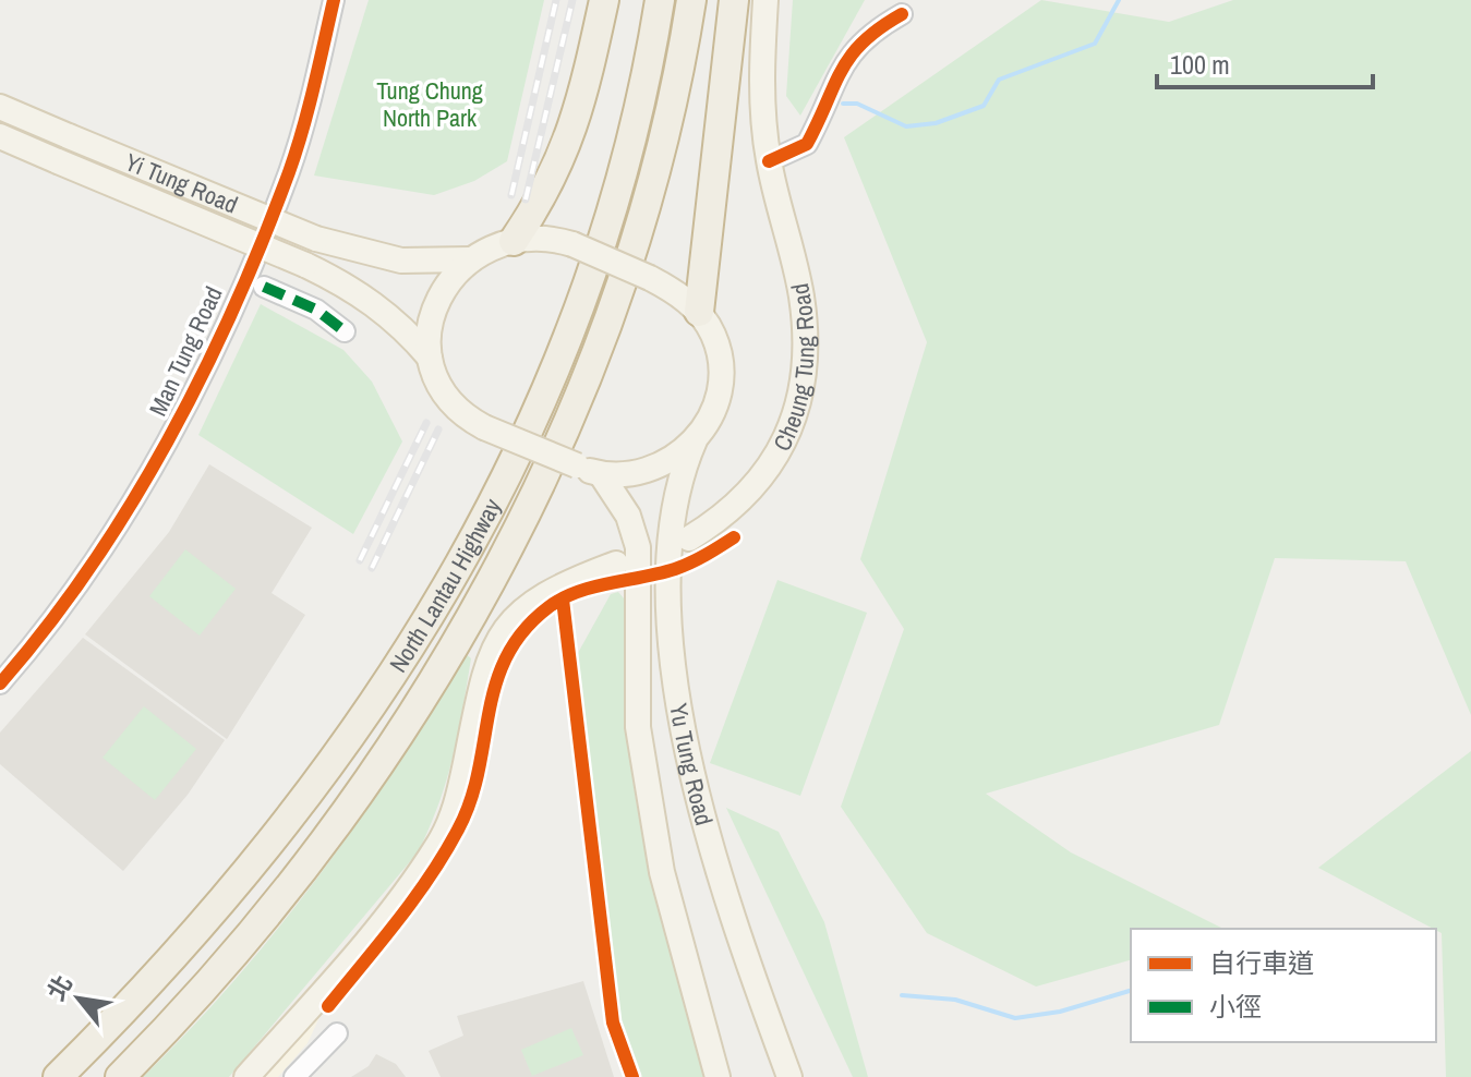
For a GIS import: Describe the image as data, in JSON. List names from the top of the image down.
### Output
{
  "streets": {
    "highway": ["North Lantau Highway"],
    "main road": ["Yi Tung Road", "Cheung Tung Road", "Yu Tung Road"],
    "street": ["Man Tung Road"]
  },
  "crossings": [
    ["Yi Tung Road", "Yu Tung Road"]
  ],
  "parks": ["Tung Chung North Park"],
  "legend": ["自行車道", "小徑"],
  "scale_bar": "100 m",
  "north": "top left"
}
